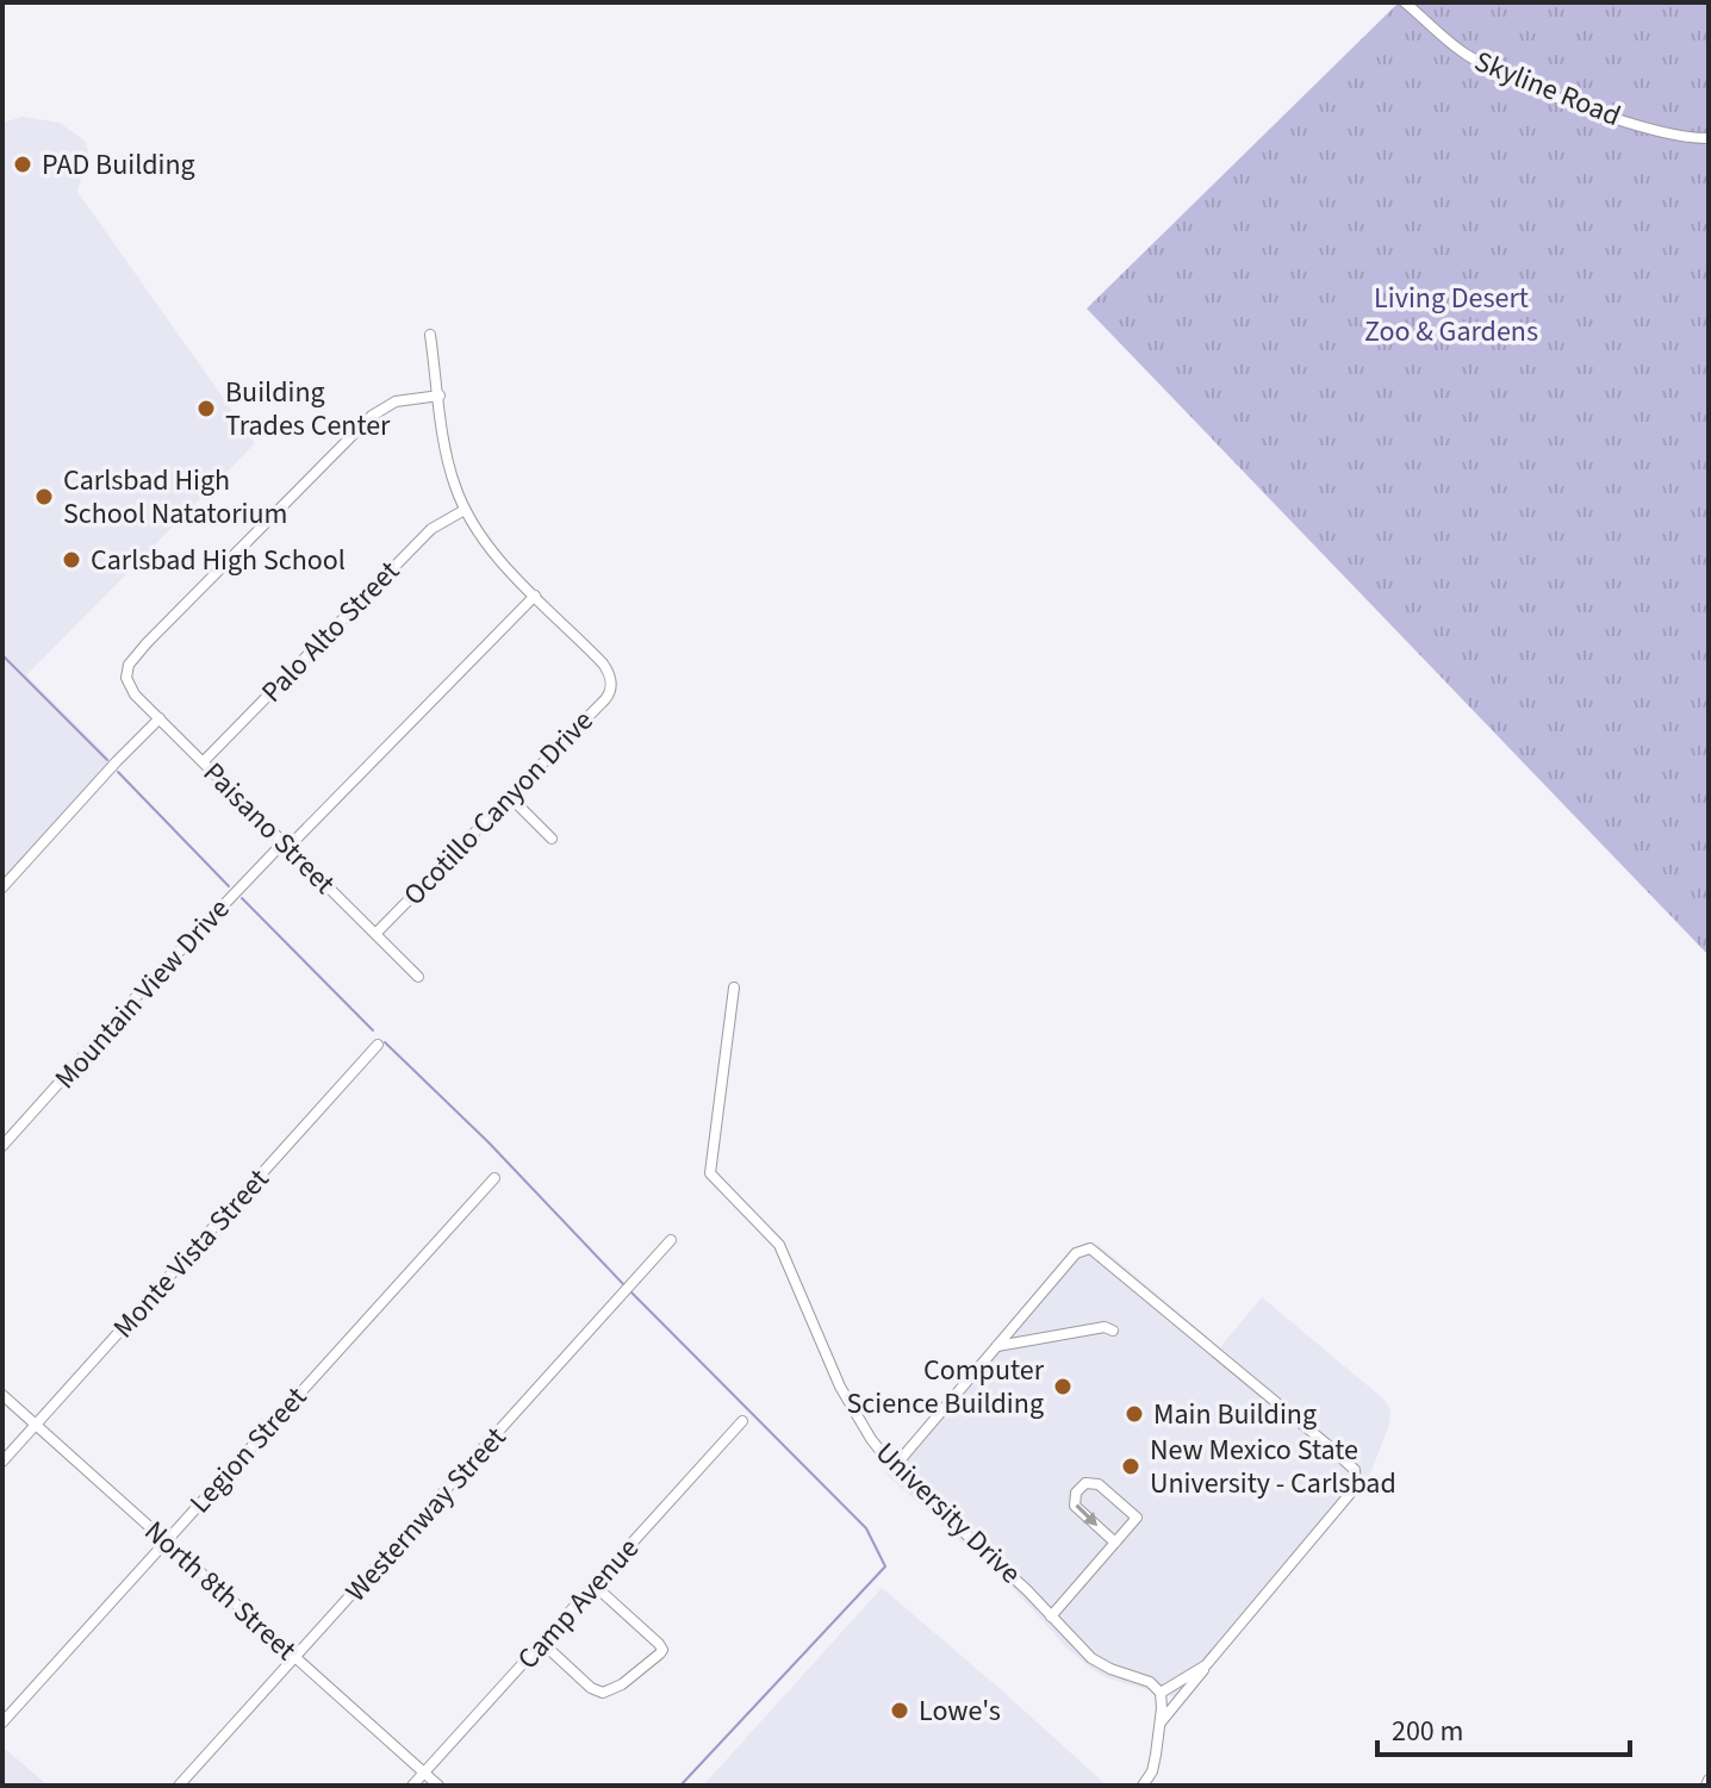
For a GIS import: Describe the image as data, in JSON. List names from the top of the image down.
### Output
{
  "streets": {
    "street": [
      "Skyline Road",
      "Palo Alto Street",
      "Ocotillo Canyon Drive",
      "Paisano Street",
      "Mountain View Drive",
      "Monte Vista Street",
      "Legion Street",
      "University Drive",
      "Westernway Street",
      "North 8th Street",
      "Camp Avenue"
    ]
  },
  "crossings": [
    ["Palo Alto Street", "Ocotillo Canyon Drive"],
    ["Palo Alto Street", "Paisano Street"],
    ["Ocotillo Canyon Drive", "Paisano Street"],
    ["Ocotillo Canyon Drive", "Mountain View Drive"],
    ["Paisano Street", "Mountain View Drive"],
    ["Monte Vista Street", "North 8th Street"],
    ["Legion Street", "North 8th Street"],
    ["Westernway Street", "North 8th Street"],
    ["North 8th Street", "Camp Avenue"]
  ],
  "parks": ["Living Desert Zoo & Gardens"],
  "places": [
    "PAD Building",
    "Building Trades Center",
    "Carlsbad High School Natatorium",
    "Carlsbad High School",
    "Computer Science Building",
    "Main Building",
    "New Mexico State University - Carlsbad",
    "Lowe's"
  ],
  "scale_bar": "200 m"
}
